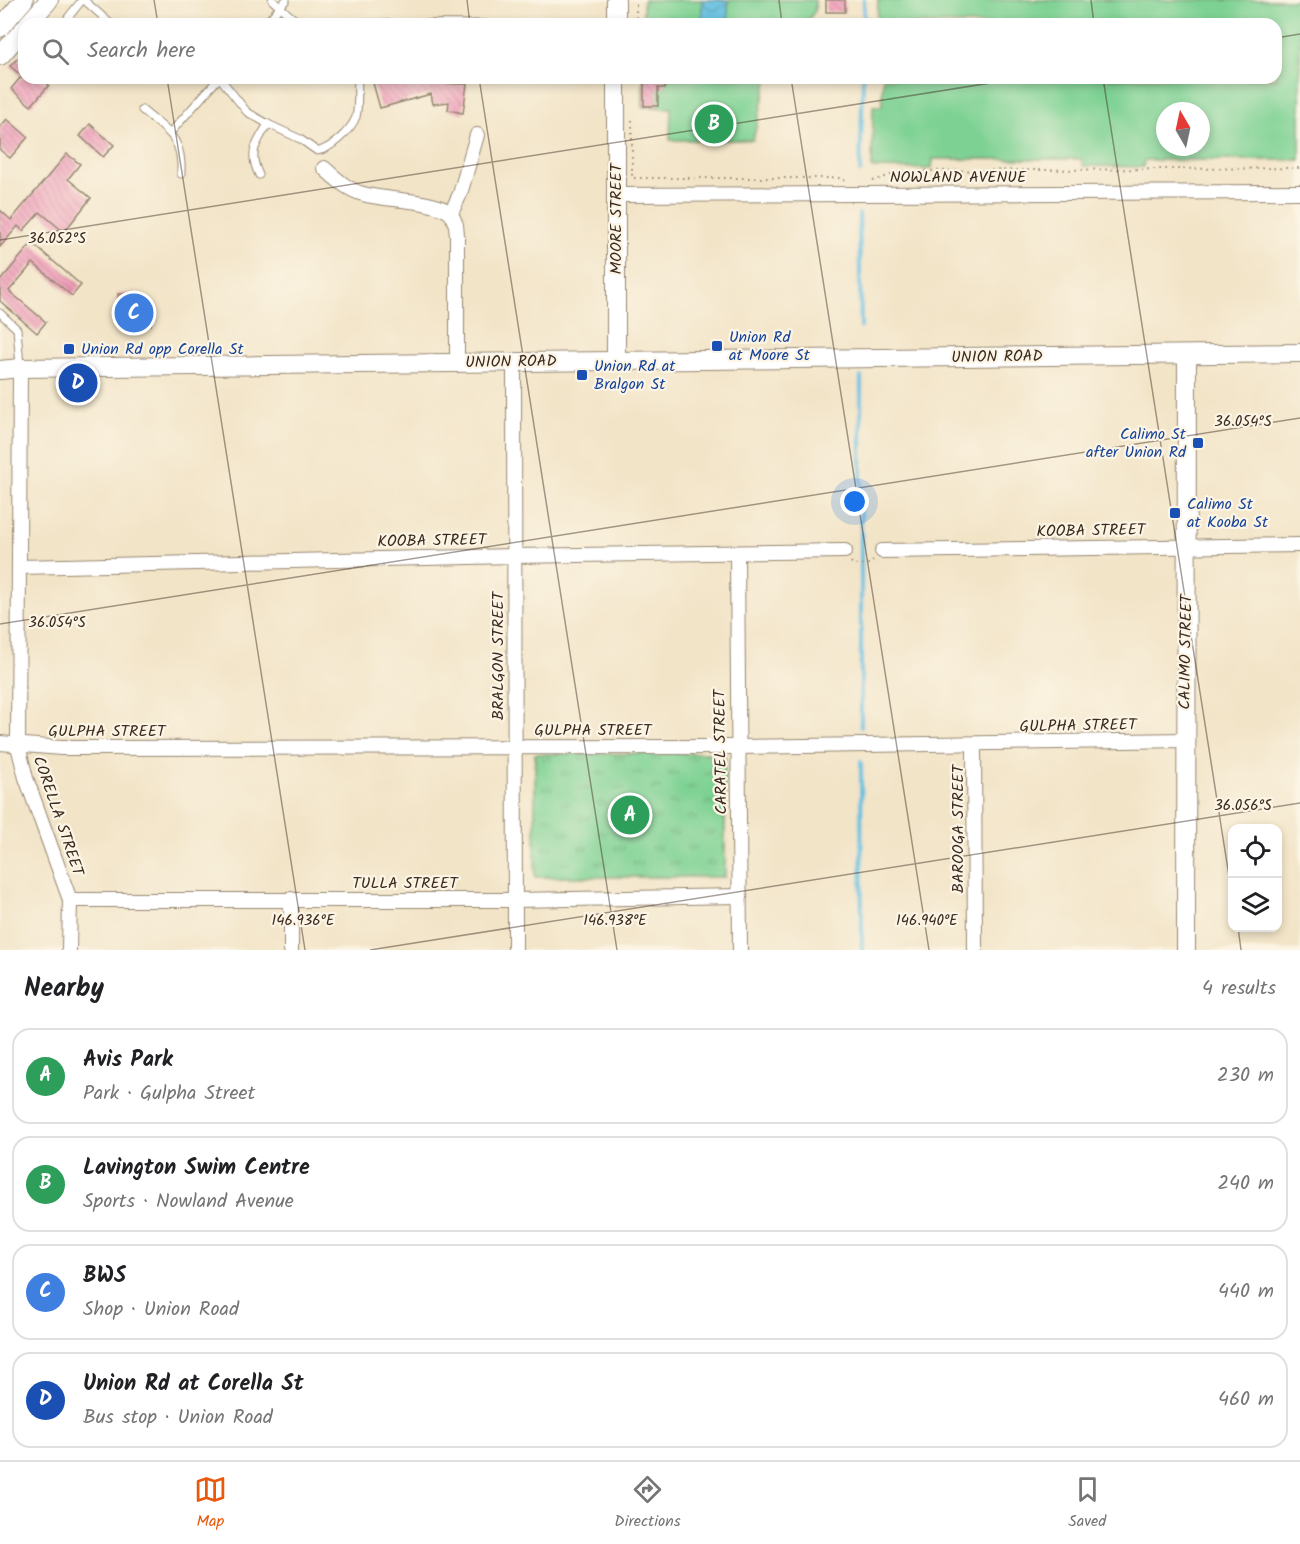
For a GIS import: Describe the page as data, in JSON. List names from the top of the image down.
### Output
{
  "streets": {
    "main road": ["MOORE STREET", "UNION ROAD", "CALIMO STREET"],
    "street": [
      "NOWLAND AVENUE",
      "KOOBA STREET",
      "BRALGON STREET",
      "GULPHA STREET",
      "CARATEL STREET",
      "CORELLA STREET",
      "BAROOGA STREET",
      "TULLA STREET"
    ]
  },
  "crossings": [
    ["NOWLAND AVENUE", "MOORE STREET"],
    ["MOORE STREET", "UNION ROAD"],
    ["UNION ROAD", "CALIMO STREET"],
    ["UNION ROAD", "BRALGON STREET"],
    ["UNION ROAD", "CORELLA STREET"],
    ["KOOBA STREET", "CALIMO STREET"],
    ["KOOBA STREET", "BRALGON STREET"],
    ["KOOBA STREET", "CARATEL STREET"],
    ["KOOBA STREET", "CORELLA STREET"],
    ["CALIMO STREET", "GULPHA STREET"],
    ["BRALGON STREET", "GULPHA STREET"],
    ["BRALGON STREET", "TULLA STREET"],
    ["GULPHA STREET", "CARATEL STREET"],
    ["GULPHA STREET", "CORELLA STREET"],
    ["GULPHA STREET", "BAROOGA STREET"],
    ["CARATEL STREET", "TULLA STREET"],
    ["CORELLA STREET", "TULLA STREET"]
  ],
  "places": {
    "transit": [
      "Union Rd at Moore St",
      "Union Rd opp Corella St",
      "Union Rd at Bralgon St",
      "Calimo St after Union Rd",
      "Calimo St at Kooba St"
    ]
  },
  "north": "top",
  "page": {
    "search": "Search here",
    "pins": [
      "B",
      "C",
      "D",
      "A"
    ],
    "heading": ["Nearby", "4 results"],
    "list": [
      {
        "mark": "A",
        "name": "Avis Park",
        "note": "Park · Gulpha Street",
        "value": "230 m"
      },
      {
        "mark": "B",
        "name": "Lavington Swim Centre",
        "note": "Sports · Nowland Avenue",
        "value": "240 m"
      },
      {
        "mark": "C",
        "name": "BWS",
        "note": "Shop · Union Road",
        "value": "440 m"
      },
      {
        "mark": "D",
        "name": "Union Rd at Corella St",
        "note": "Bus stop · Union Road",
        "value": "460 m"
      }
    ],
    "nav": ["Map", "Directions", "Saved"]
  },
  "coordinates": [
    "36.052°S",
    "36.054°S",
    "36.056°S",
    "146.936°E",
    "146.938°E",
    "146.940°E"
  ]
}
